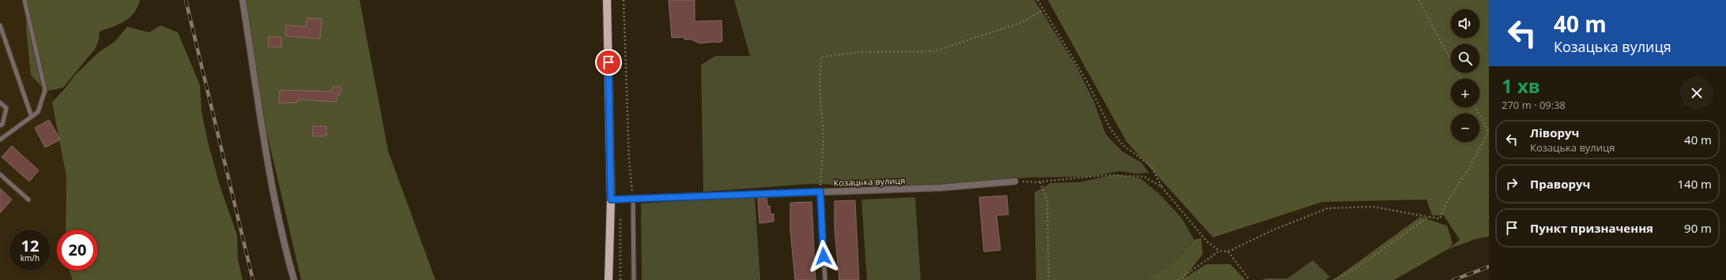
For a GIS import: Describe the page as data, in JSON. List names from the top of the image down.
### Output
{
  "streets": {
    "street": ["Козацька вулиця"]
  },
  "page": {
    "turn": ["40 m", "Козацька вулиця"],
    "map_buttons": ["+", "−"],
    "heading": ["1 хв", "270 m · 09:38"],
    "list": [
      {
        "name": "Ліворуч",
        "note": "Козацька вулиця",
        "value": "40 m"
      },
      {
        "name": "Праворуч",
        "value": "140 m"
      },
      {
        "name": "Пункт призначення",
        "value": "90 m"
      }
    ],
    "speed": "12 km/h",
    "limit": "20"
  }
}
